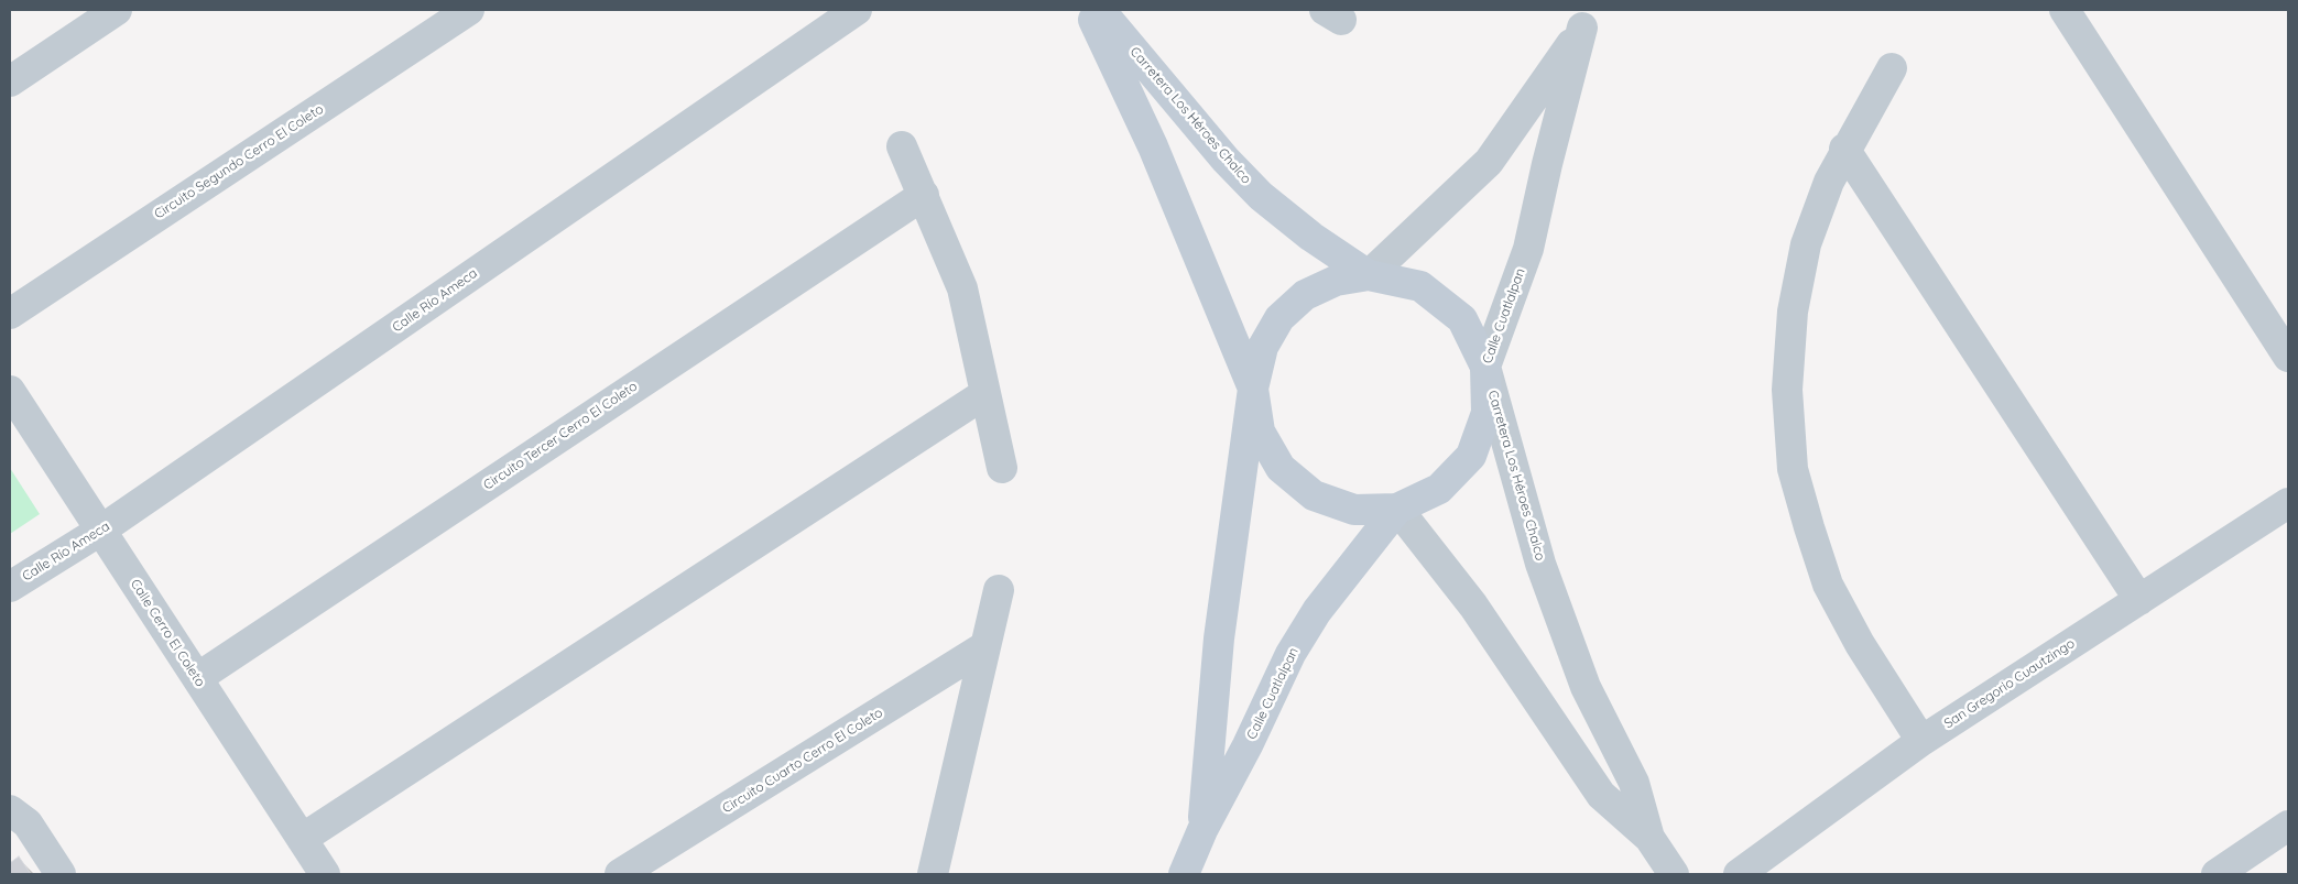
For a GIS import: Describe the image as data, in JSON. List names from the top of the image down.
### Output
{
  "streets": {
    "street": [
      "Carretera Los Héroes Chalco",
      "Circuito Segundo Cerro El Coleto",
      "Calle Río Ameca",
      "Calle Cuatlalpan",
      "Circuito Tercer Cerro El Coleto",
      "Calle Cerro El Coleto",
      "San Gregorio Cuautzingo",
      "Circuito Cuarto Cerro El Coleto"
    ]
  },
  "crossings": [
    ["Carretera Los Héroes Chalco", "Calle Cuatlalpan"],
    ["Calle Río Ameca", "Calle Cerro El Coleto"],
    ["Circuito Tercer Cerro El Coleto", "Calle Cerro El Coleto"]
  ]
}
